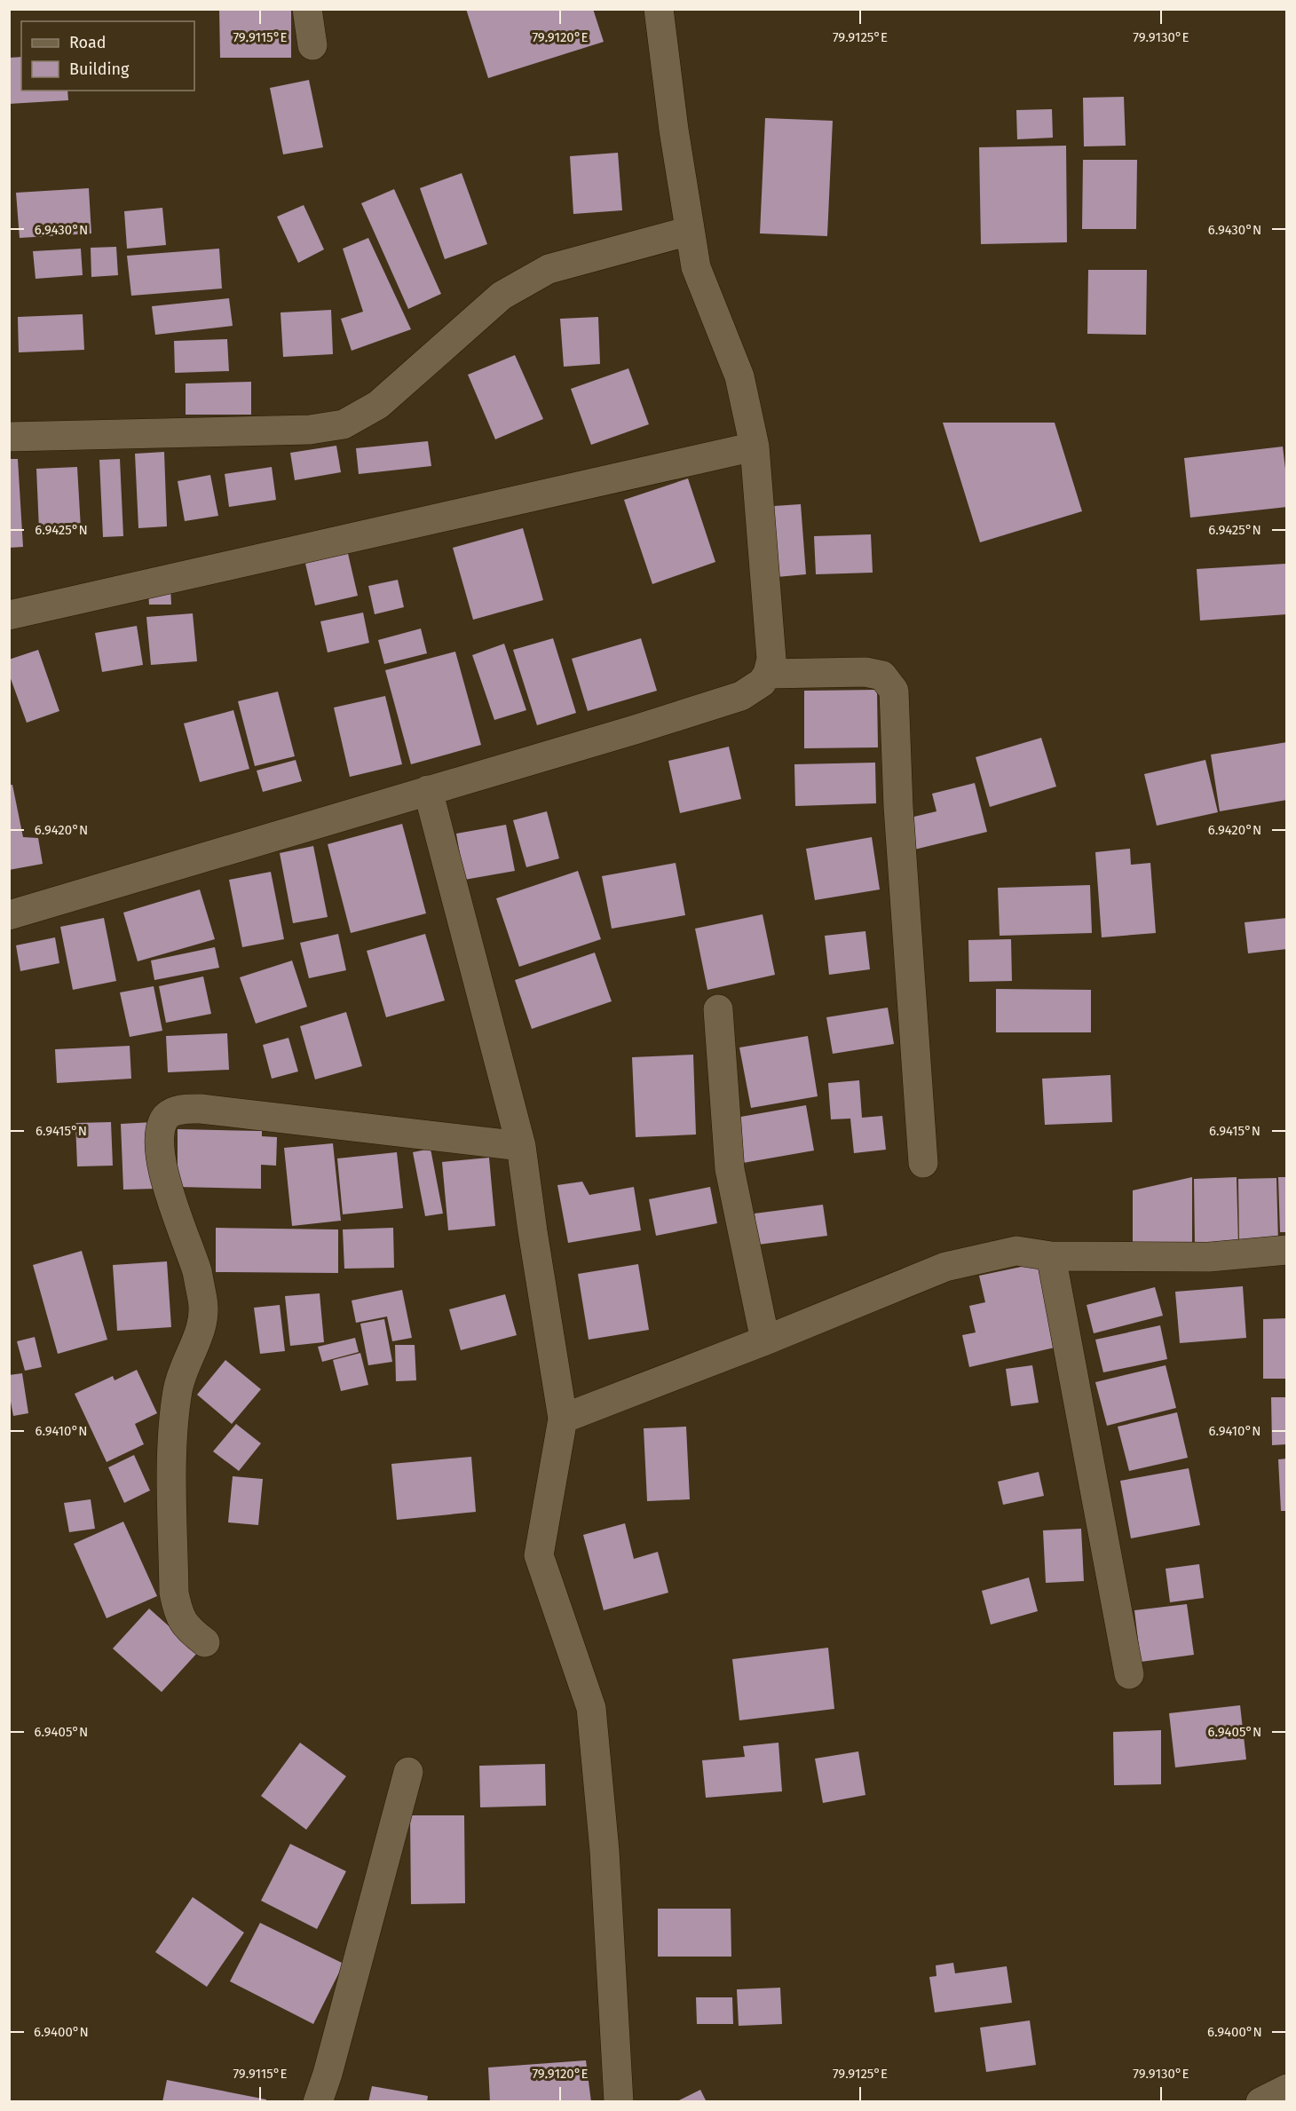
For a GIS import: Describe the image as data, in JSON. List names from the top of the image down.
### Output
{
  "legend": ["Road", "Building"],
  "coordinates": [
    "79.9115°E",
    "79.9120°E",
    "79.9125°E",
    "79.9130°E",
    "6.9430°N",
    "6.9425°N",
    "6.9420°N",
    "6.9415°N",
    "6.9410°N",
    "6.9405°N",
    "6.9400°N"
  ]
}
